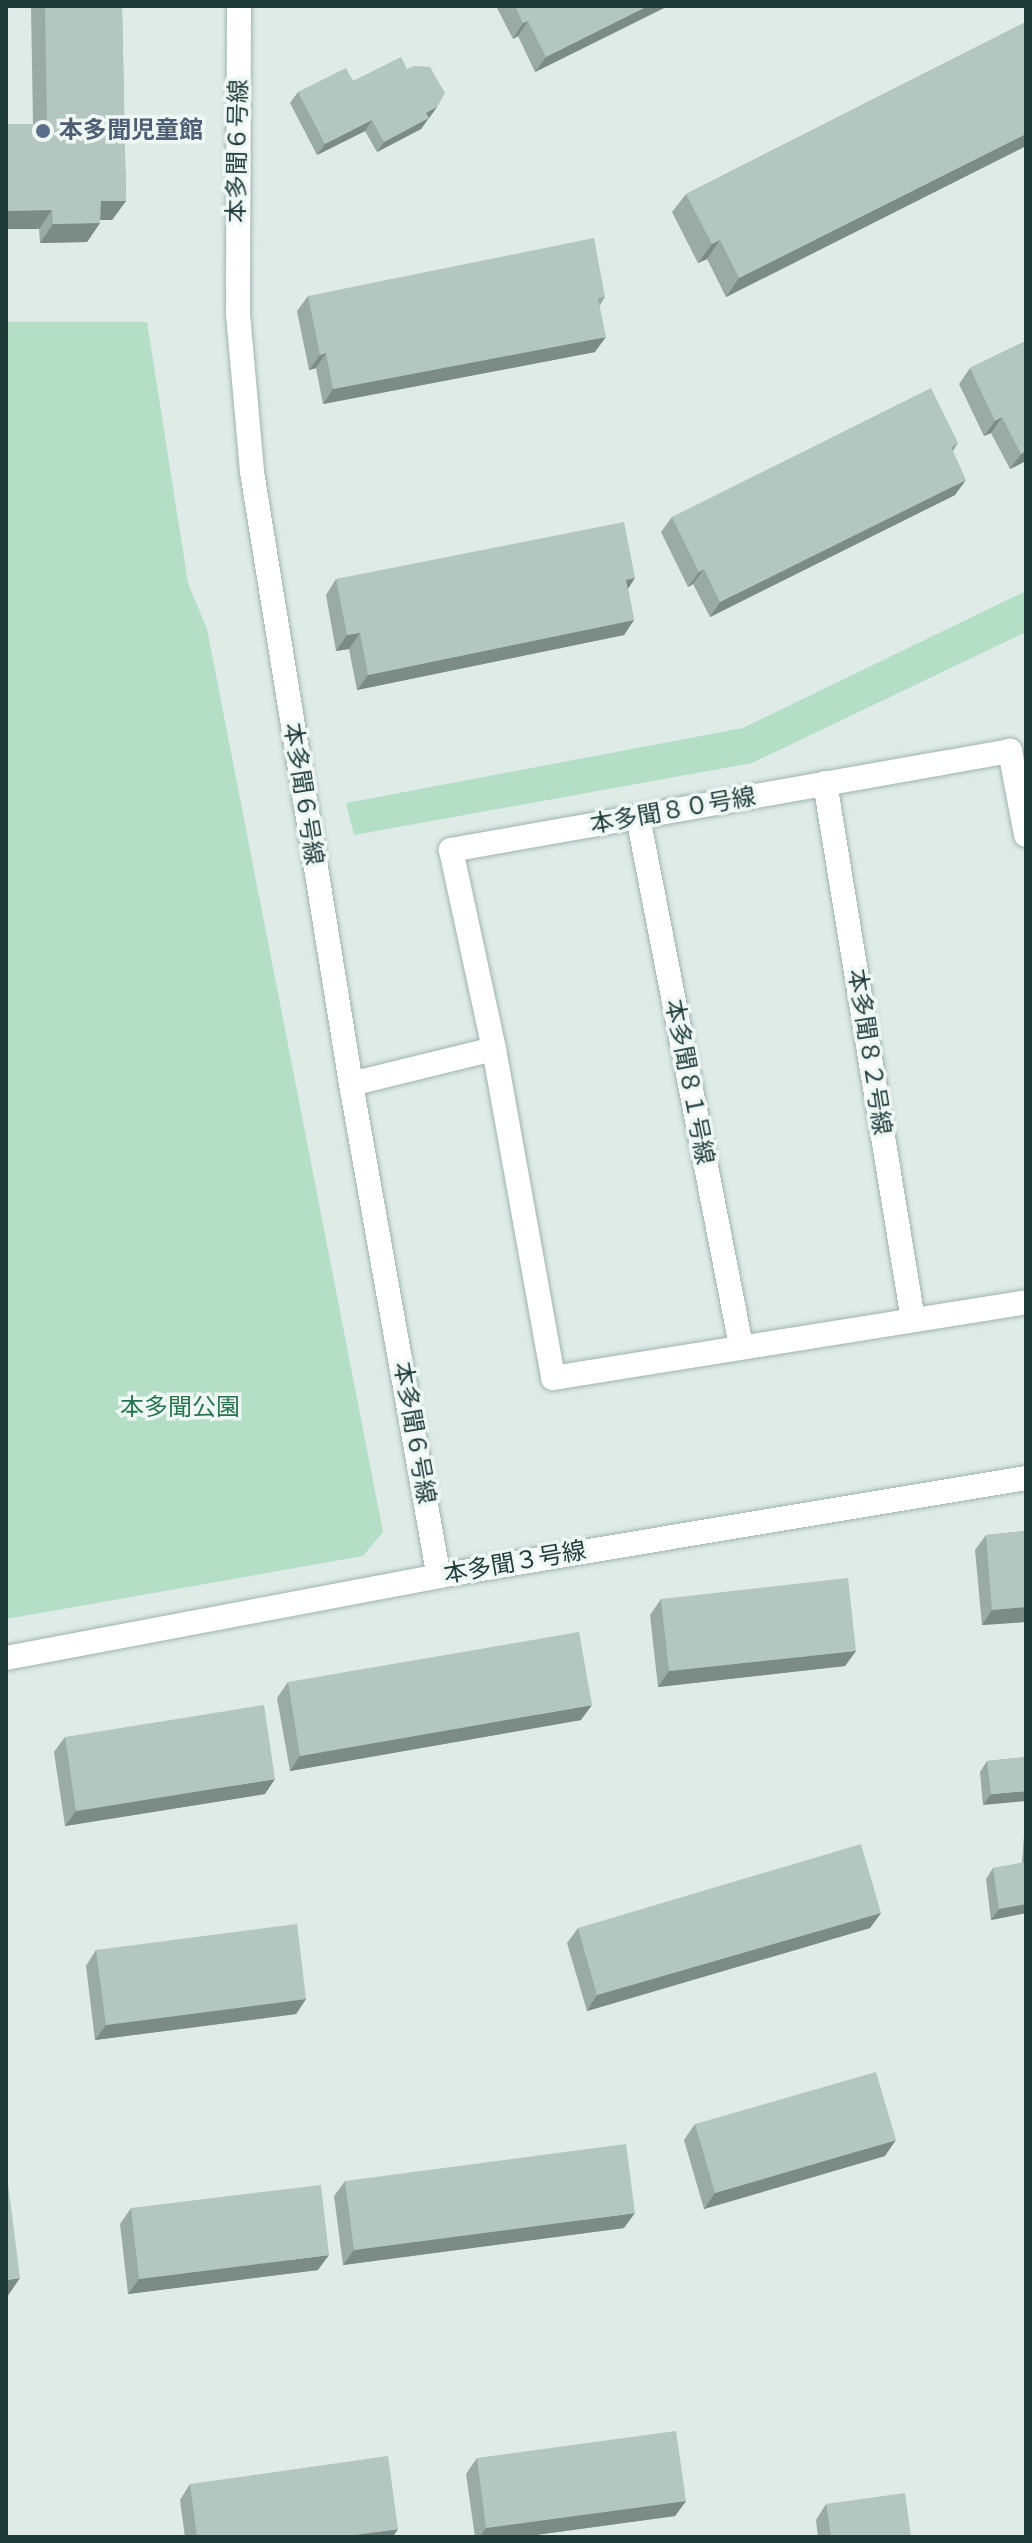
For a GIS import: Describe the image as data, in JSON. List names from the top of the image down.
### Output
{
  "streets": {
    "street": [
      "本多聞６号線",
      "本多聞８０号線",
      "本多聞８２号線",
      "本多聞８１号線",
      "本多聞３号線"
    ]
  },
  "crossings": [
    ["本多聞６号線", "本多聞３号線"],
    ["本多聞８０号線", "本多聞８２号線"],
    ["本多聞８０号線", "本多聞８１号線"]
  ],
  "parks": ["本多聞公園"],
  "places": ["本多聞児童館"]
}
